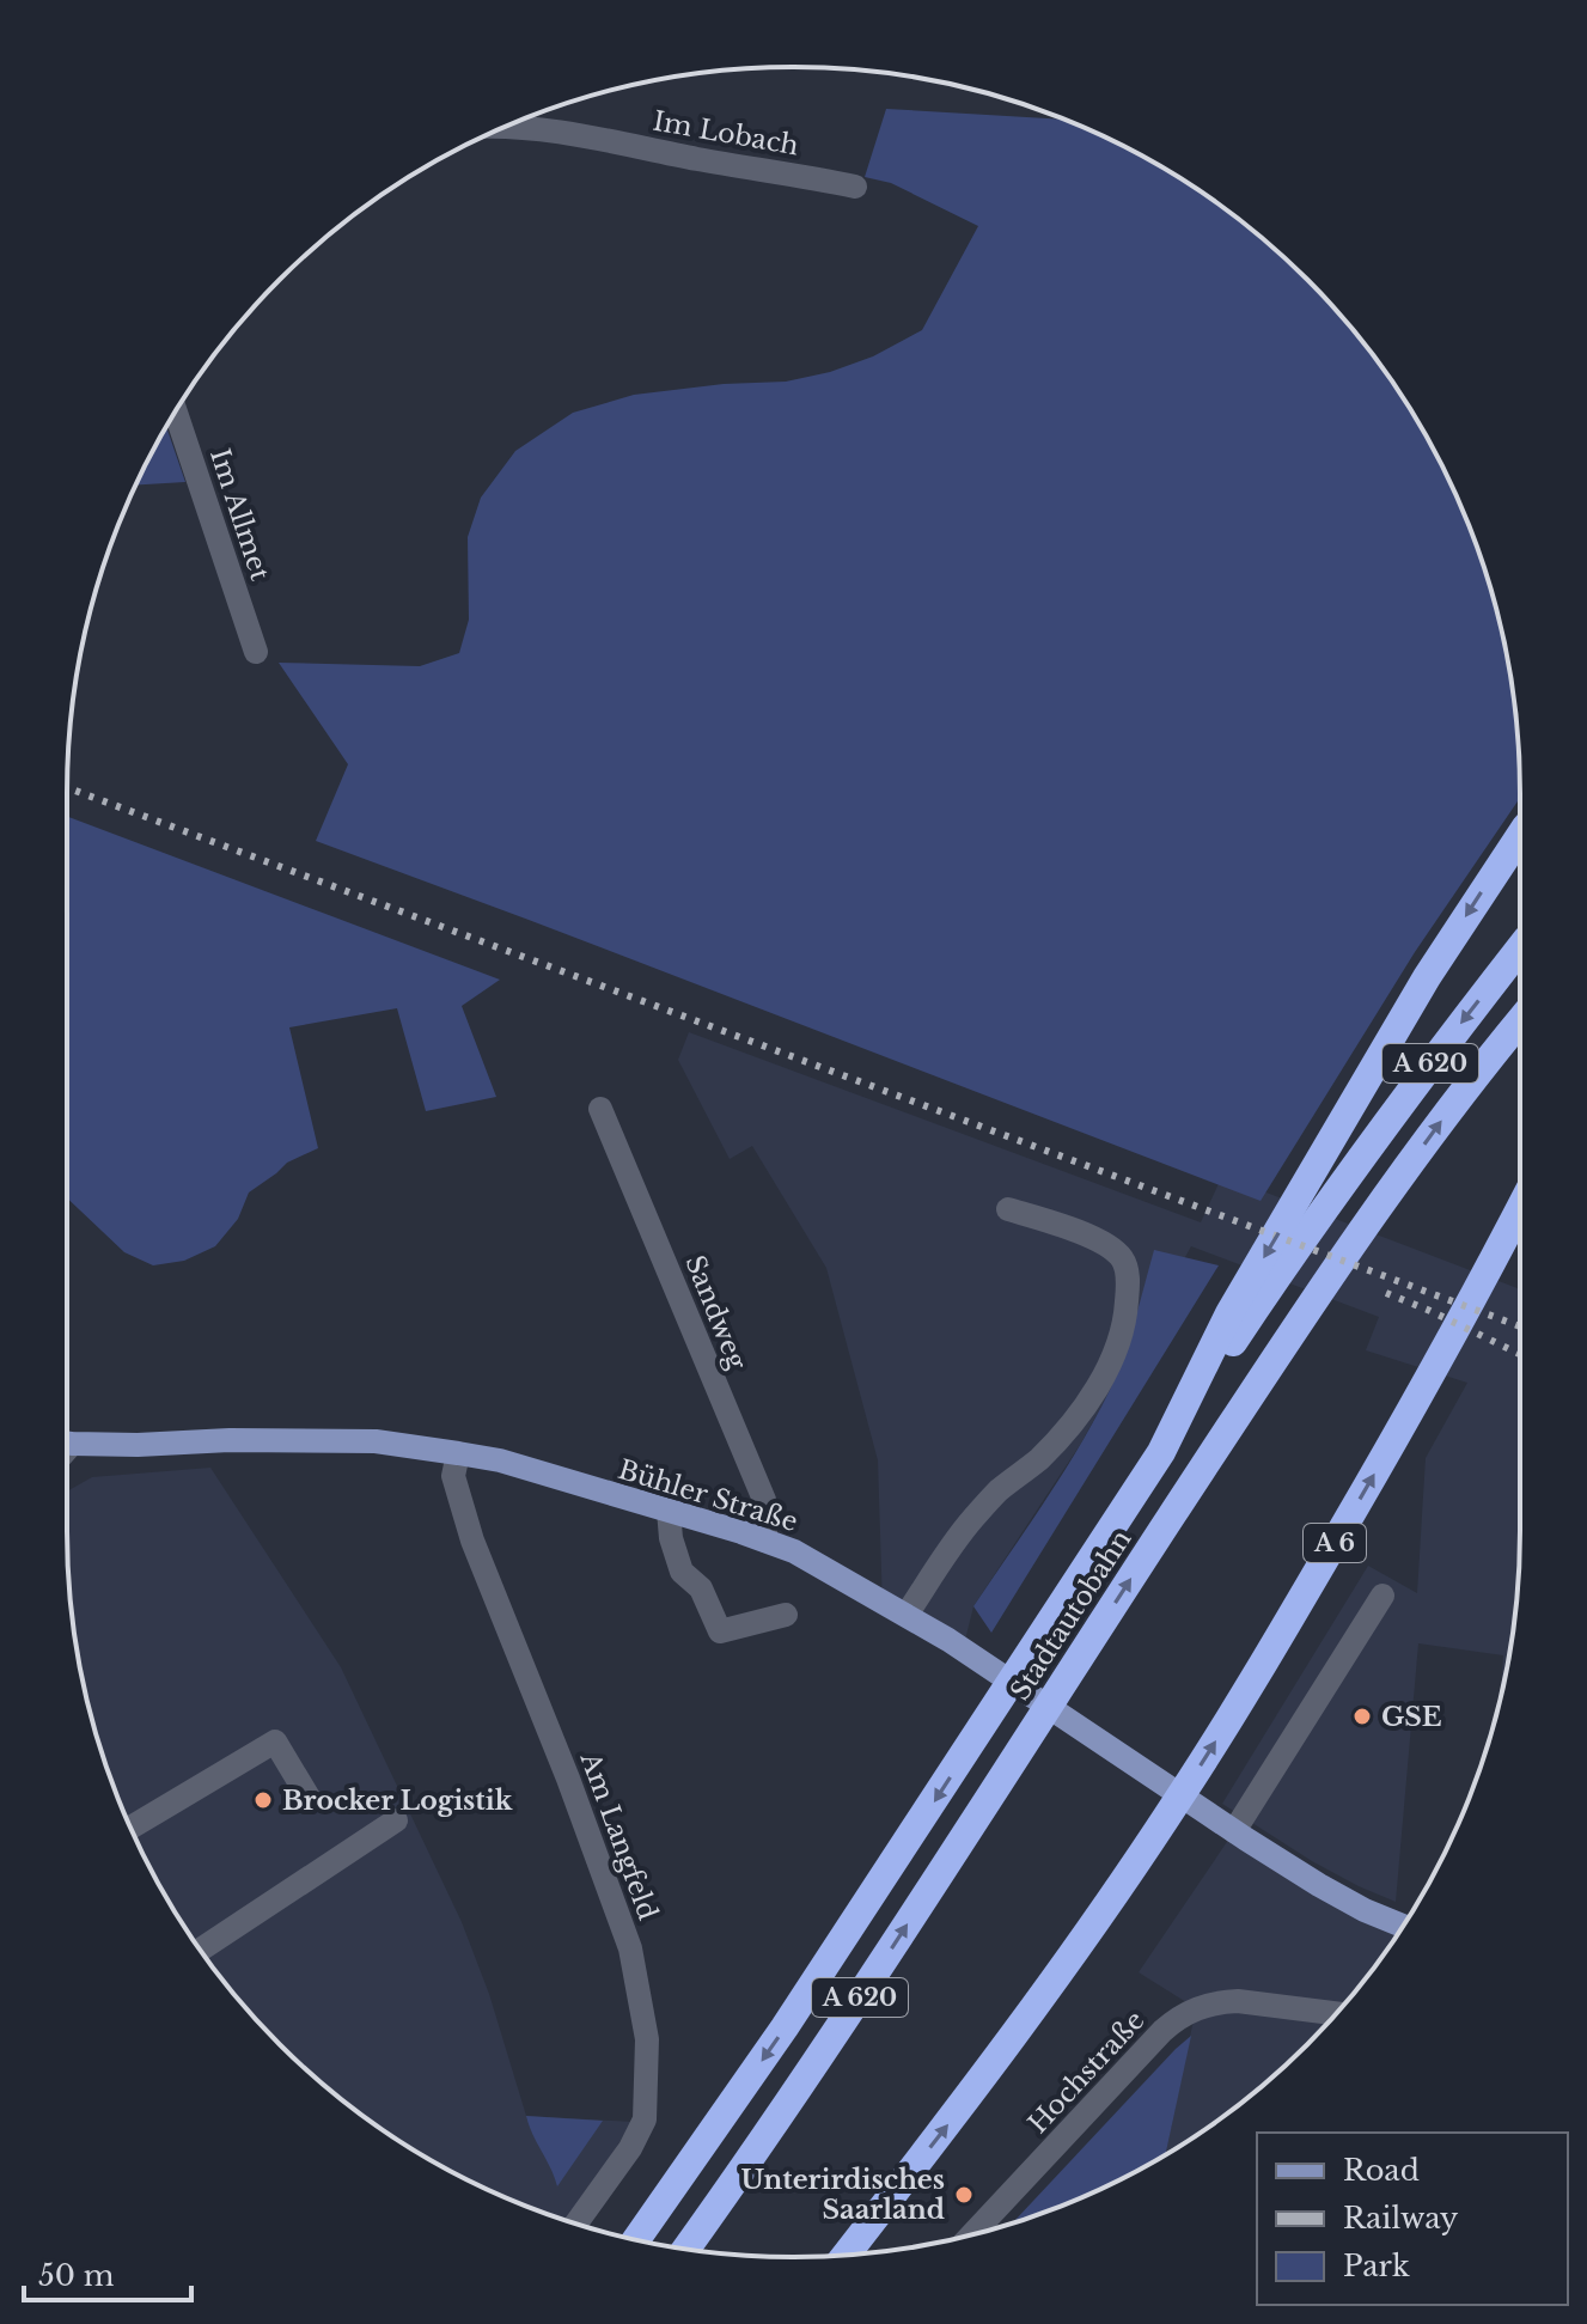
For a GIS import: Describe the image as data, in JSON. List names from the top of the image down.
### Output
{
  "streets": {
    "highway": ["A 620", "A 6", "Stadtautobahn"],
    "main road": ["Bühler Straße"],
    "street": [
      "Im Lobach",
      "Im Allmet",
      "Sandweg",
      "Am Langfeld",
      "Hochstraße"
    ]
  },
  "crossings": [
    ["Sandweg", "Bühler Straße"],
    ["Bühler Straße", "Am Langfeld"]
  ],
  "places": ["GSE", "Brocker Logistik", "Unterirdisches Saarland"],
  "legend": ["Road", "Railway", "Park"],
  "scale_bar": "50 m"
}
